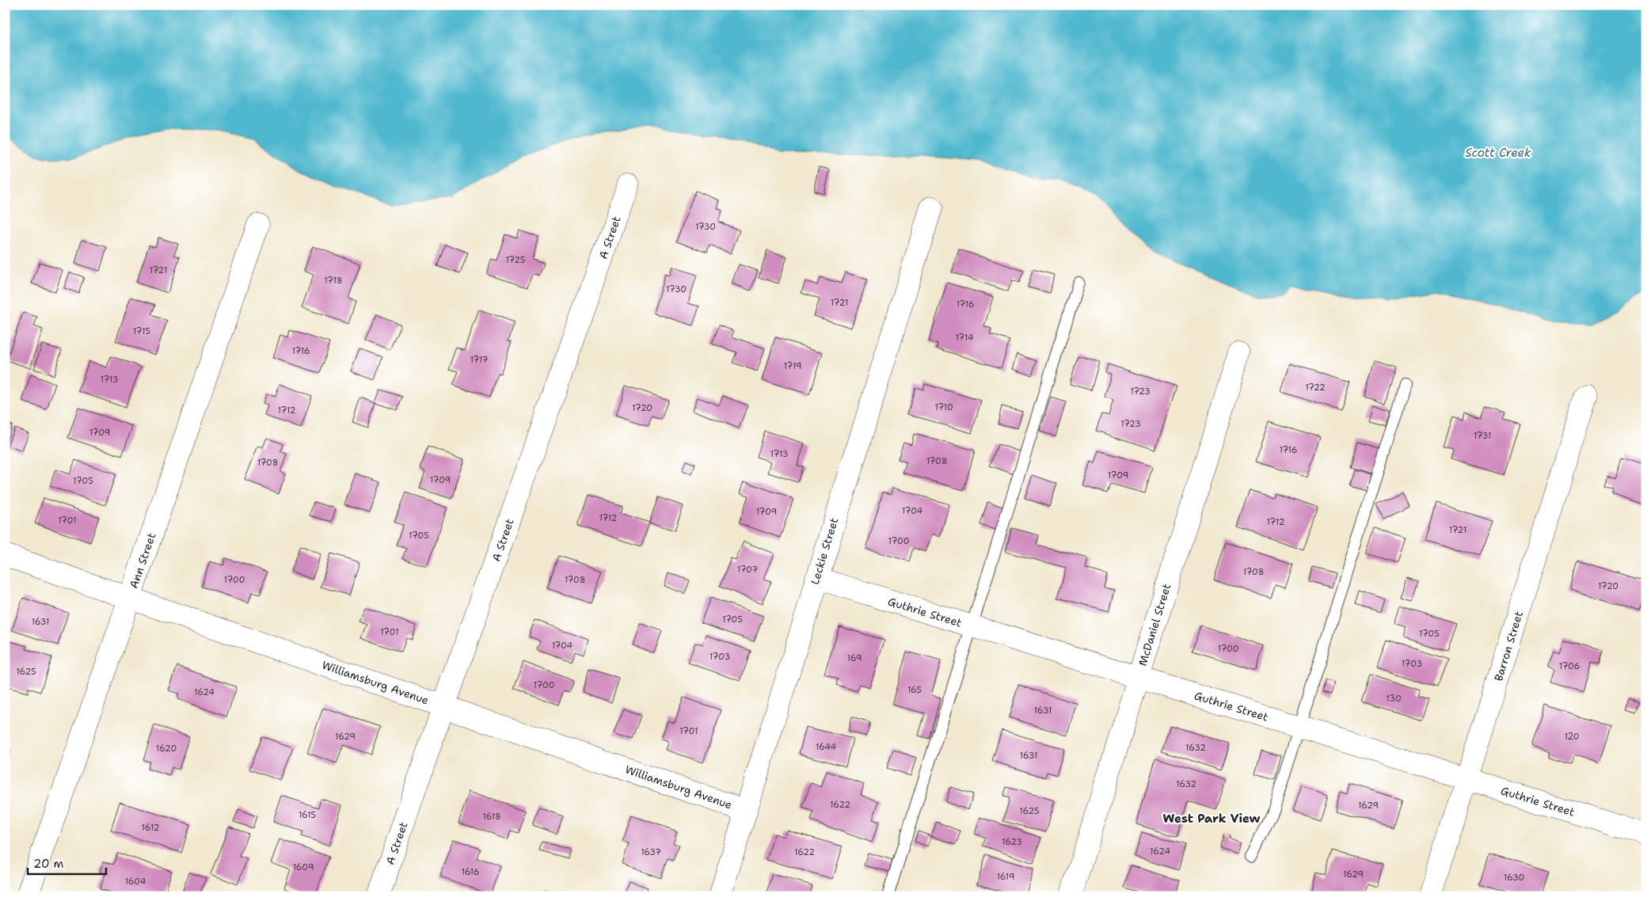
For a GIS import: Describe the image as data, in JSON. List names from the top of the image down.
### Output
{
  "streets": {
    "street": [
      "A Street",
      "Leckie Street",
      "Ann Street",
      "Guthrie Street",
      "McDaniel Street",
      "Barron Street",
      "Williamsburg Avenue"
    ]
  },
  "crossings": [
    ["A Street", "Williamsburg Avenue"],
    ["Leckie Street", "Guthrie Street"],
    ["Leckie Street", "Williamsburg Avenue"],
    ["Ann Street", "Williamsburg Avenue"],
    ["Guthrie Street", "McDaniel Street"],
    ["Guthrie Street", "Barron Street"]
  ],
  "districts": ["West Park View"],
  "water": ["Scott Creek"],
  "house_numbers": [
    "1730",
    "1725",
    "1721",
    "1718",
    "1730",
    "1721",
    "1716",
    "1715",
    "1714",
    "1716",
    "1717",
    "1719",
    "1713",
    "1722",
    "1723",
    "1710",
    "1720",
    "1712",
    "1723",
    "1709",
    "1731",
    "1716",
    "1713",
    "1708",
    "1708",
    "1709",
    "1709",
    "1705",
    "1704",
    "1709",
    "1712",
    "1701",
    "1712",
    "1721",
    "1705",
    "1700",
    "1707",
    "1708",
    "1700",
    "1708",
    "1720",
    "1705",
    "1631",
    "1701",
    "1705",
    "1704",
    "1700",
    "1703",
    "169",
    "1703",
    "1706",
    "1625",
    "1700",
    "165",
    "1624",
    "130",
    "1631",
    "1701",
    "1629",
    "120",
    "1644",
    "1632",
    "1620",
    "1631",
    "1632",
    "1622",
    "1629",
    "1625",
    "1615",
    "1618",
    "1612",
    "1623",
    "1624",
    "1637",
    "1622",
    "1609",
    "1616",
    "1629",
    "1619",
    "1630",
    "1604"
  ],
  "scale_bar": "20 m"
}
